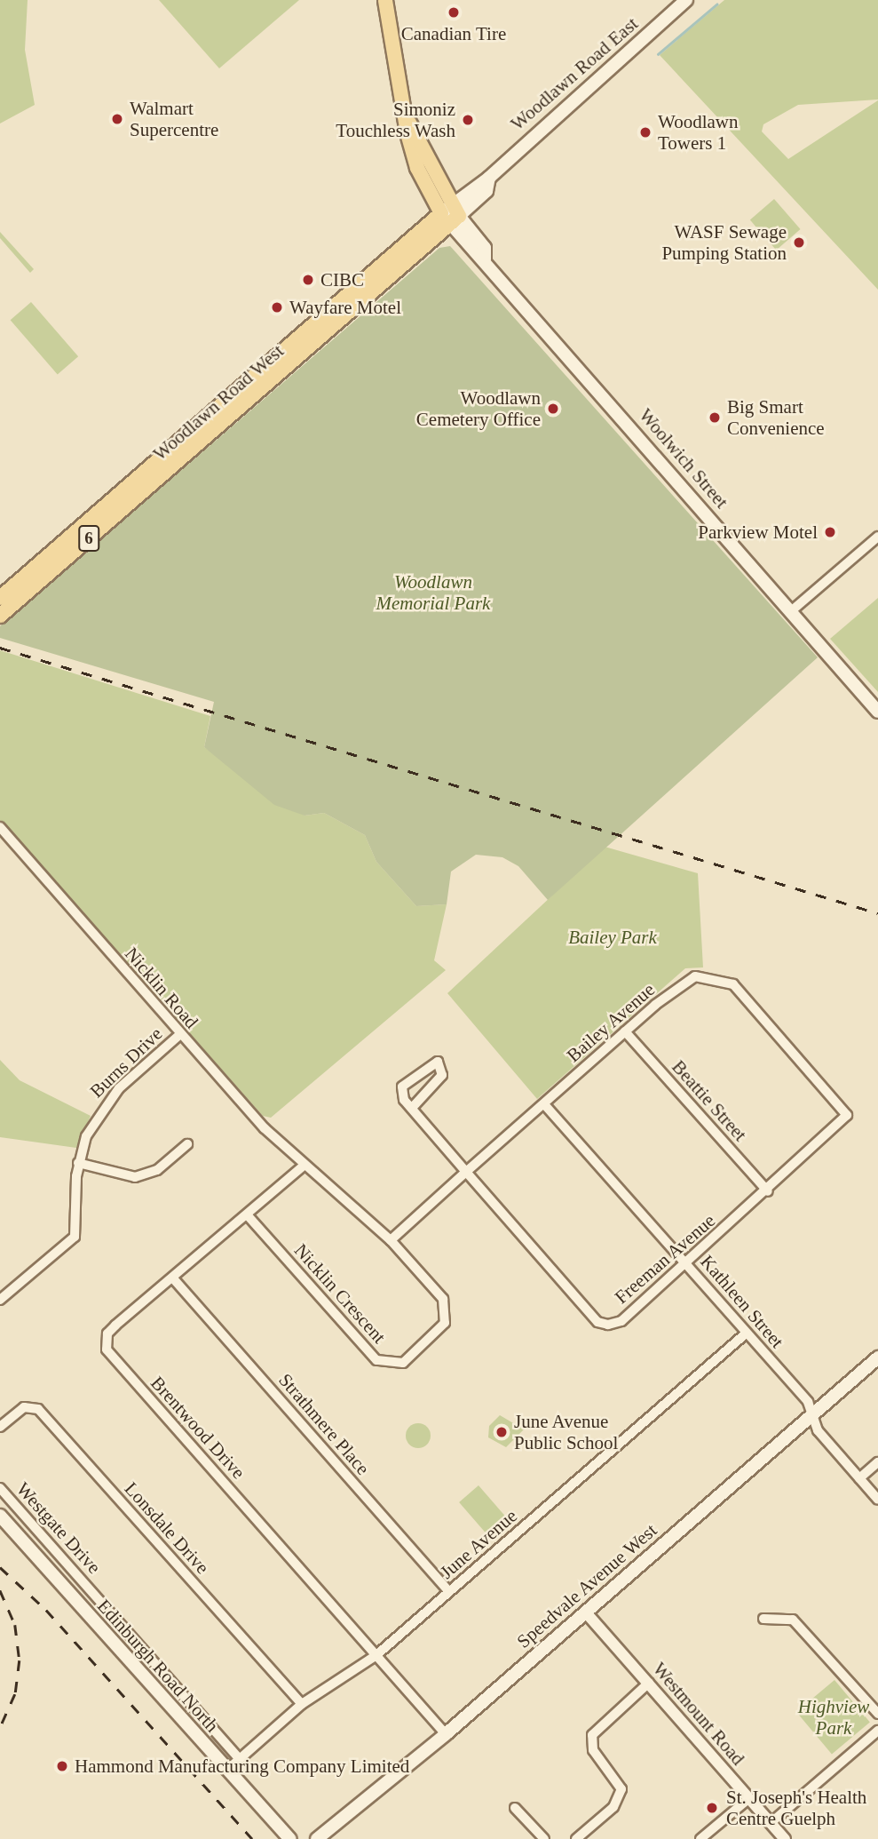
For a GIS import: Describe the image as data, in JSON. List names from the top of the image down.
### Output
{
  "streets": {
    "main road": [
      "Woodlawn Road East",
      "Woodlawn Road West",
      "Woolwich Street",
      "6",
      "Speedvale Avenue West",
      "Edinburgh Road North"
    ],
    "street": [
      "Nicklin Road",
      "Bailey Avenue",
      "Burns Drive",
      "Beattie Street",
      "Freeman Avenue",
      "Nicklin Crescent",
      "Kathleen Street",
      "Strathmere Place",
      "Brentwood Drive",
      "Westgate Drive",
      "Lonsdale Drive",
      "June Avenue",
      "Westmount Road"
    ]
  },
  "crossings": [
    ["Woodlawn Road East", "Woodlawn Road West"],
    ["Woodlawn Road East", "Woolwich Street"],
    ["Woodlawn Road West", "Woolwich Street"],
    ["Nicklin Road", "Burns Drive"],
    ["Nicklin Road", "Nicklin Crescent"],
    ["Nicklin Road", "Brentwood Drive"],
    ["Bailey Avenue", "Beattie Street"],
    ["Bailey Avenue", "Freeman Avenue"],
    ["Bailey Avenue", "Nicklin Crescent"],
    ["Bailey Avenue", "Kathleen Street"],
    ["Beattie Street", "Freeman Avenue"],
    ["Freeman Avenue", "Kathleen Street"],
    ["Nicklin Crescent", "Brentwood Drive"],
    ["Kathleen Street", "June Avenue"],
    ["Kathleen Street", "Speedvale Avenue West"],
    ["Strathmere Place", "Brentwood Drive"],
    ["Strathmere Place", "June Avenue"],
    ["Brentwood Drive", "June Avenue"],
    ["Brentwood Drive", "Speedvale Avenue West"],
    ["Westgate Drive", "June Avenue"],
    ["Lonsdale Drive", "June Avenue"],
    ["June Avenue", "Edinburgh Road North"],
    ["Speedvale Avenue West", "Westmount Road"]
  ],
  "parks": ["Woodlawn Memorial Park", "Bailey Park", "Highview Park"],
  "places": [
    "Canadian Tire",
    "Walmart Supercentre",
    "Simoniz Touchless Wash",
    "Woodlawn Towers 1",
    "WASF Sewage Pumping Station",
    "CIBC",
    "Wayfare Motel",
    "Woodlawn Cemetery Office",
    "Big Smart Convenience",
    "Parkview Motel",
    "June Avenue Public School",
    "Hammond Manufacturing Company Limited",
    "St. Joseph's Health Centre Guelph"
  ]
}
